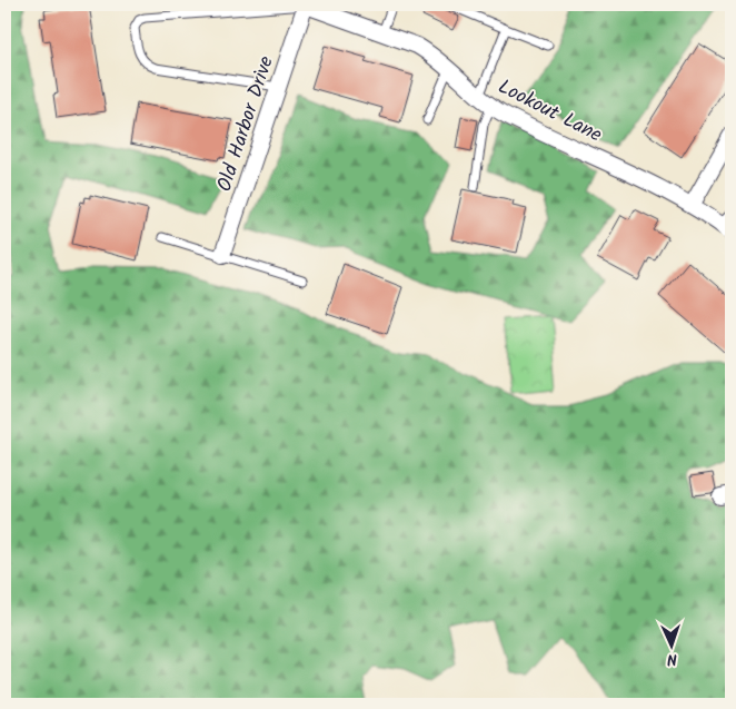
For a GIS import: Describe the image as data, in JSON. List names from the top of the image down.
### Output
{
  "streets": {
    "street": ["Lookout Lane", "Old Harbor Drive"]
  },
  "crossings": [
    ["Lookout Lane", "Old Harbor Drive"]
  ],
  "north": "bottom"
}
